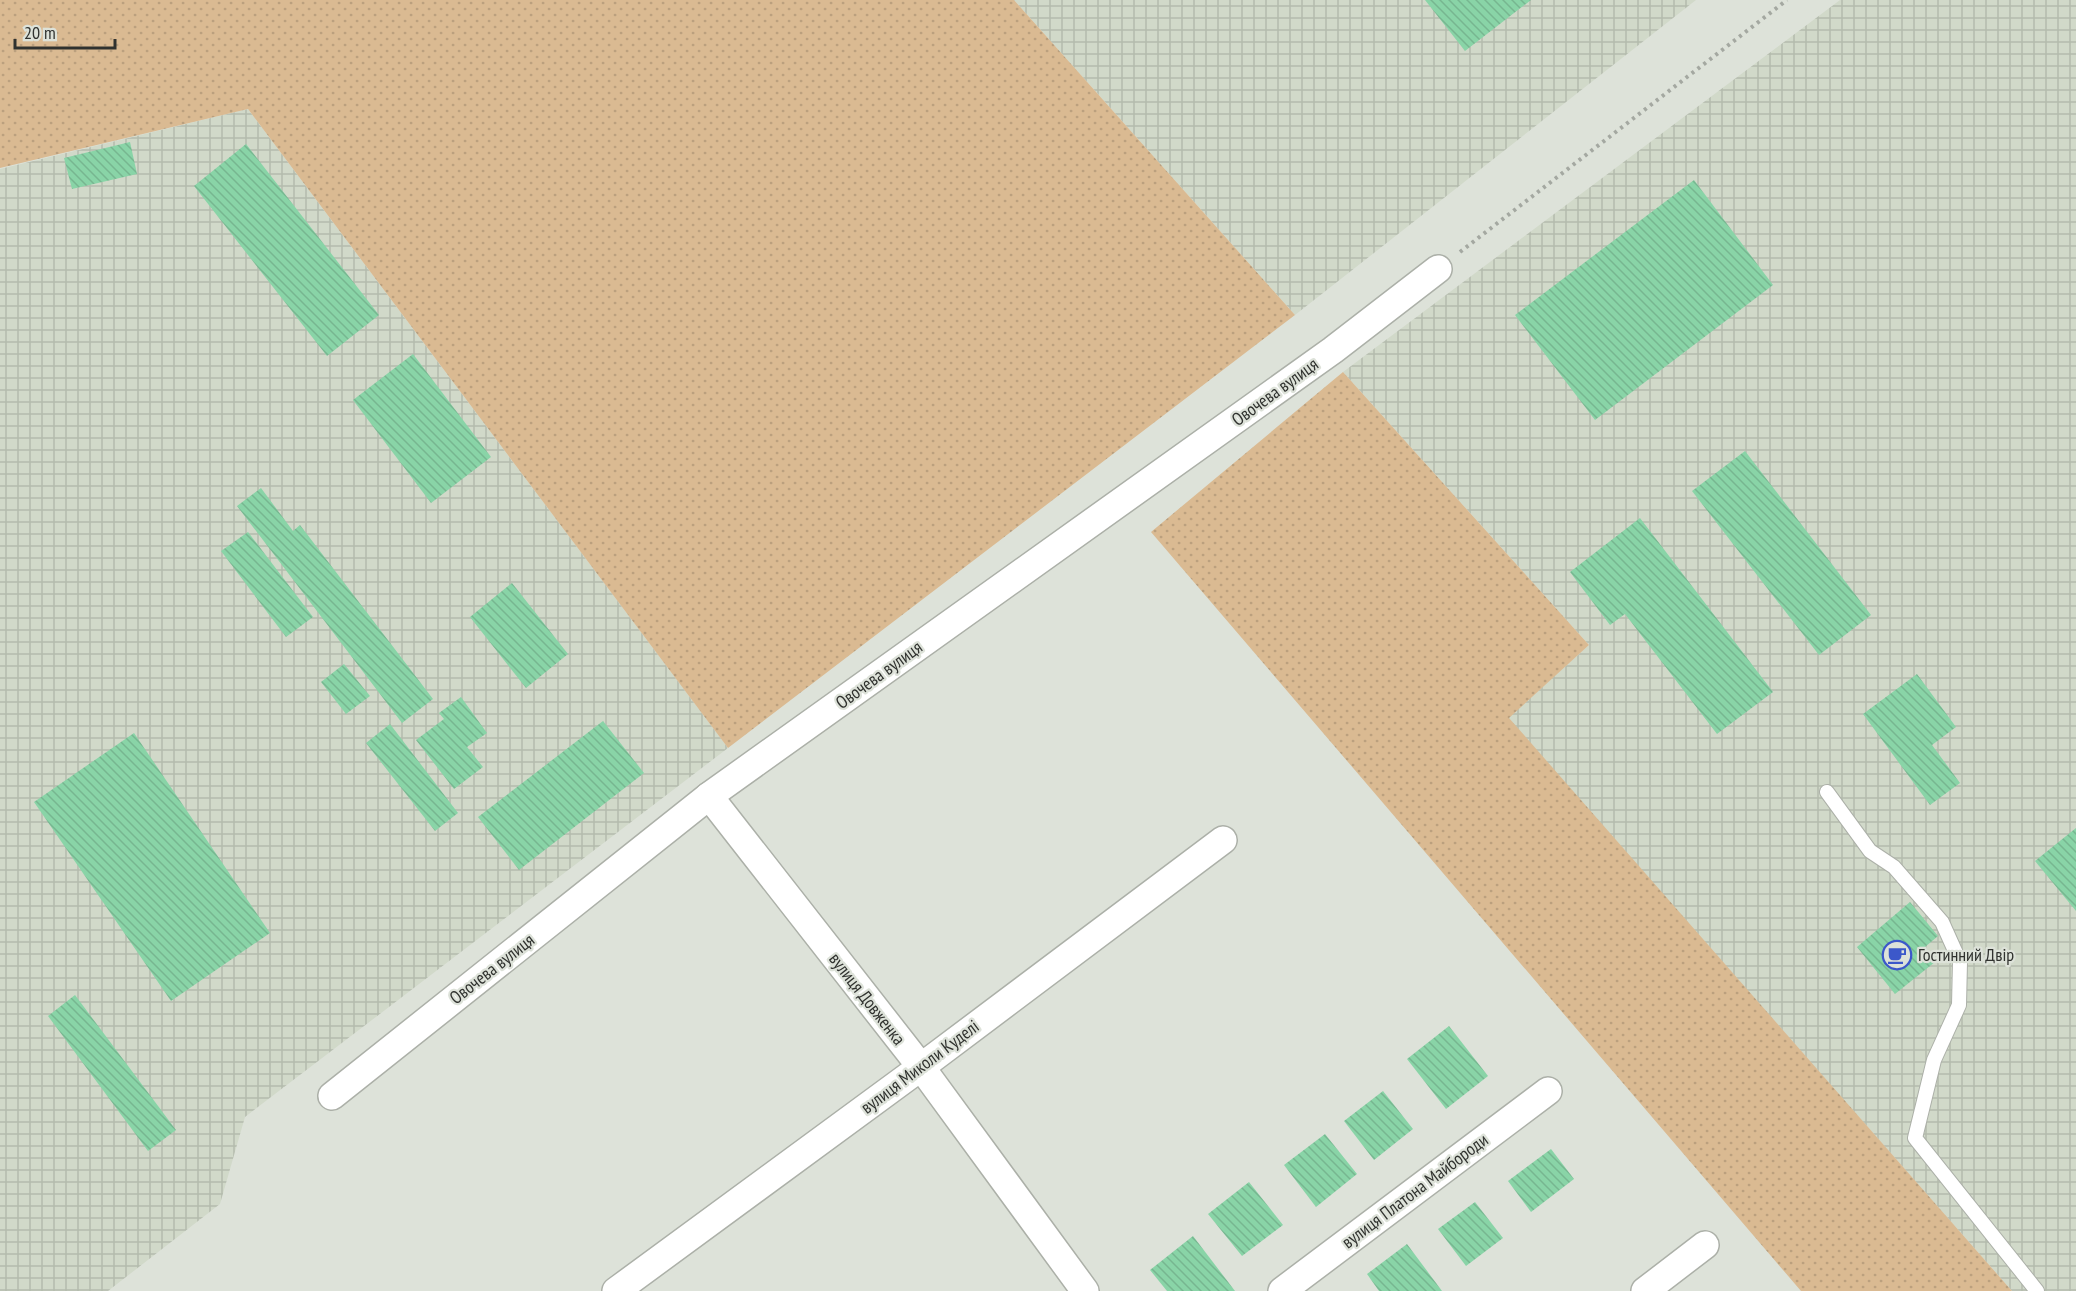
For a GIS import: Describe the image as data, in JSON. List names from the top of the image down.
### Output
{
  "streets": {
    "street": [
      "Овочева вулиця",
      "вулиця Довженка",
      "вулиця Миколи Куделі",
      "вулиця Платона Майбороди"
    ]
  },
  "crossings": [
    ["Овочева вулиця", "вулиця Довженка"],
    ["вулиця Довженка", "вулиця Миколи Куделі"]
  ],
  "places": {
    "cafe": ["Гостинний Двір"]
  },
  "scale_bar": "20 m"
}
